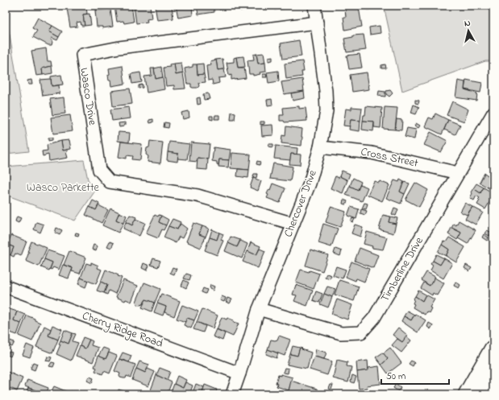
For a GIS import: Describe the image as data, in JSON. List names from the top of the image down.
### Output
{
  "streets": {
    "street": [
      "Wasco Drive",
      "Cross Street",
      "Chercover Drive",
      "Timberline Drive",
      "Cherry Ridge Road"
    ]
  },
  "crossings": [
    ["Wasco Drive", "Chercover Drive"],
    ["Cross Street", "Chercover Drive"],
    ["Cross Street", "Timberline Drive"],
    ["Chercover Drive", "Timberline Drive"],
    ["Chercover Drive", "Cherry Ridge Road"]
  ],
  "parks": ["Wasco Parkette"],
  "scale_bar": "50 m",
  "north": "top"
}
